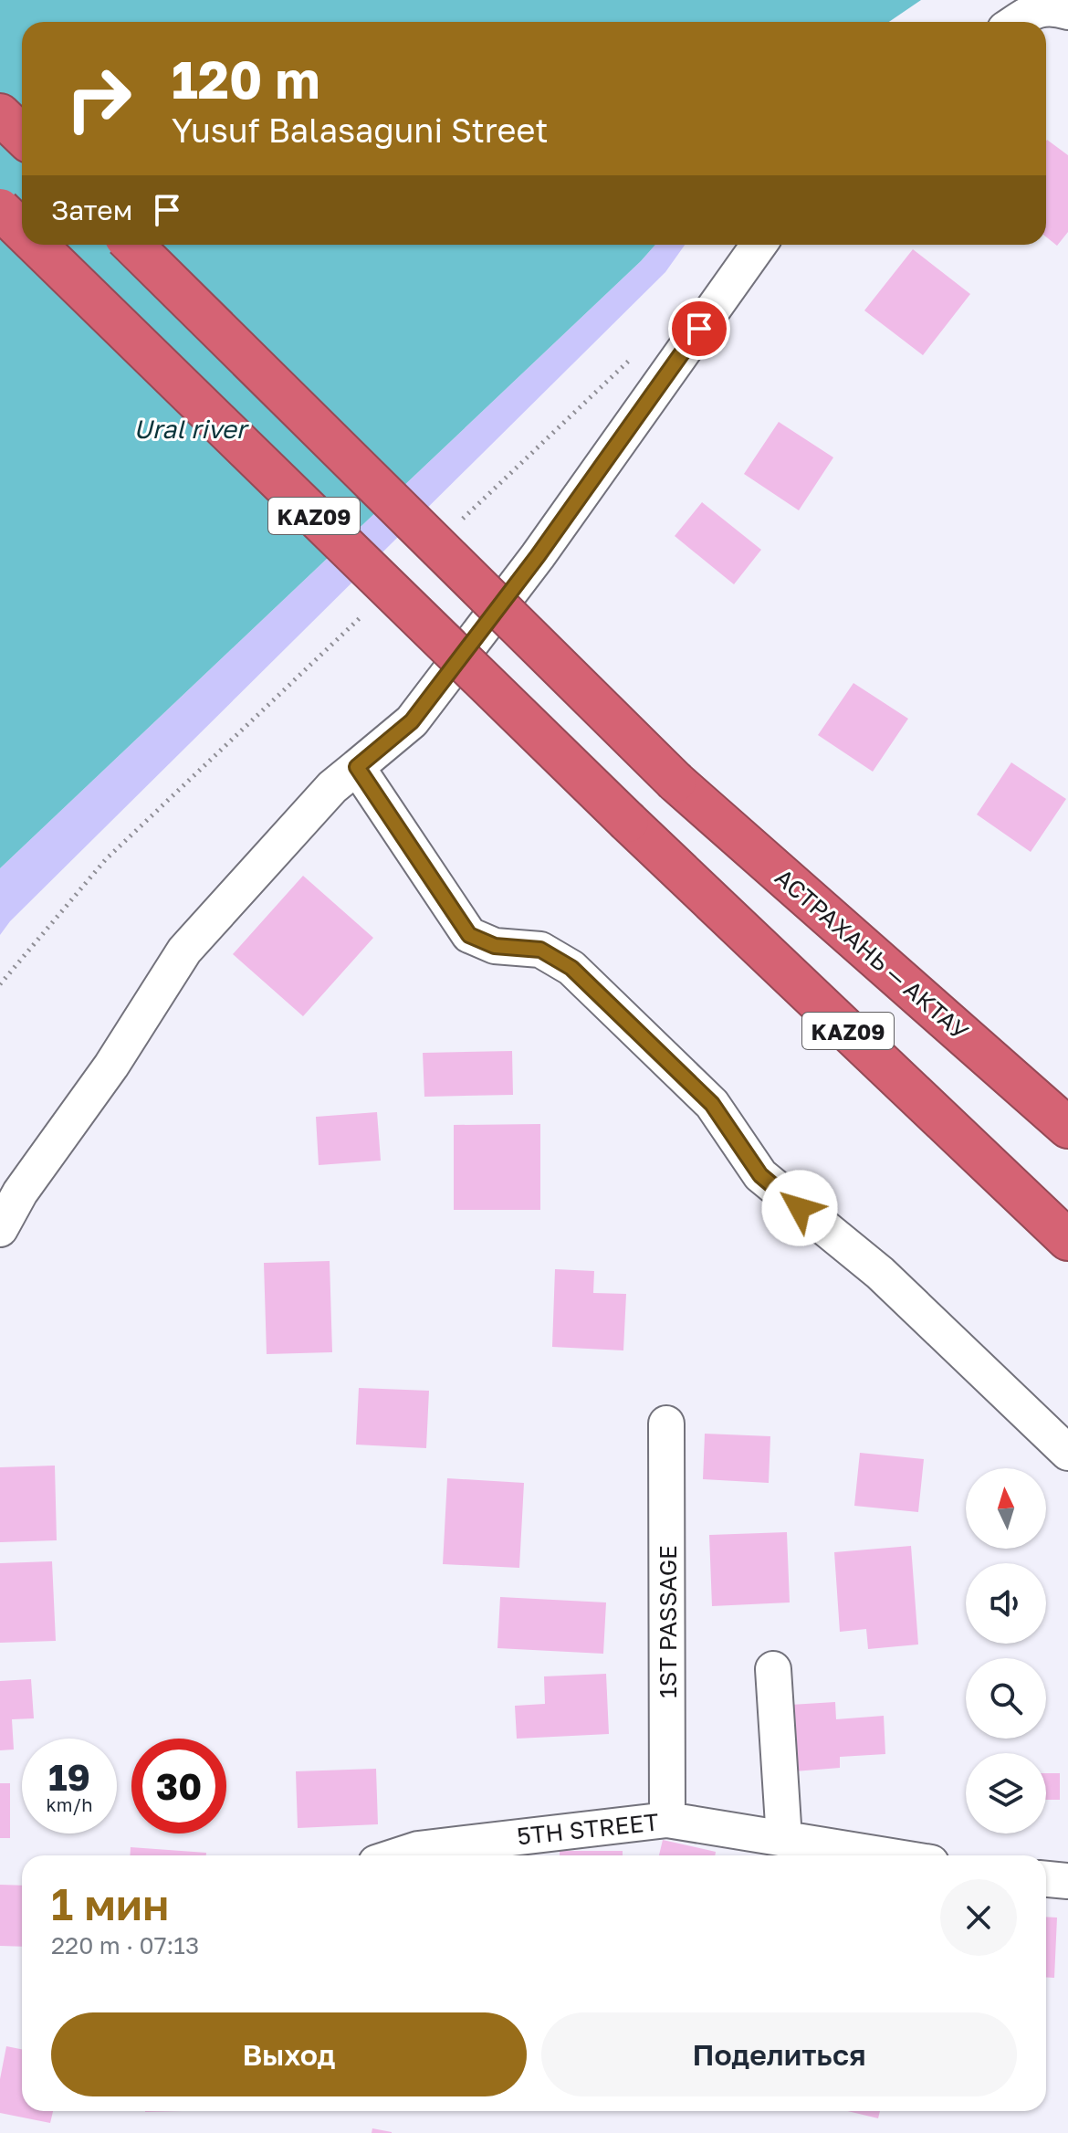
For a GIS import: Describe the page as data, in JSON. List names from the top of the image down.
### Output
{
  "streets": {
    "highway": ["KAZ09", "АСТРАХАНЬ — АКТАУ"],
    "street": ["1ST PASSAGE", "5TH STREET"]
  },
  "crossings": [
    ["1ST PASSAGE", "5TH STREET"]
  ],
  "water": ["Ural river"],
  "north": "top",
  "page": {
    "turn": ["120 m", "Yusuf Balasaguni Street"],
    "then": "Затем",
    "speed": "19 km/h",
    "limit": "30",
    "heading": ["1 мин", "220 m · 07:13"],
    "buttons": ["Выход", "Поделиться"]
  }
}
